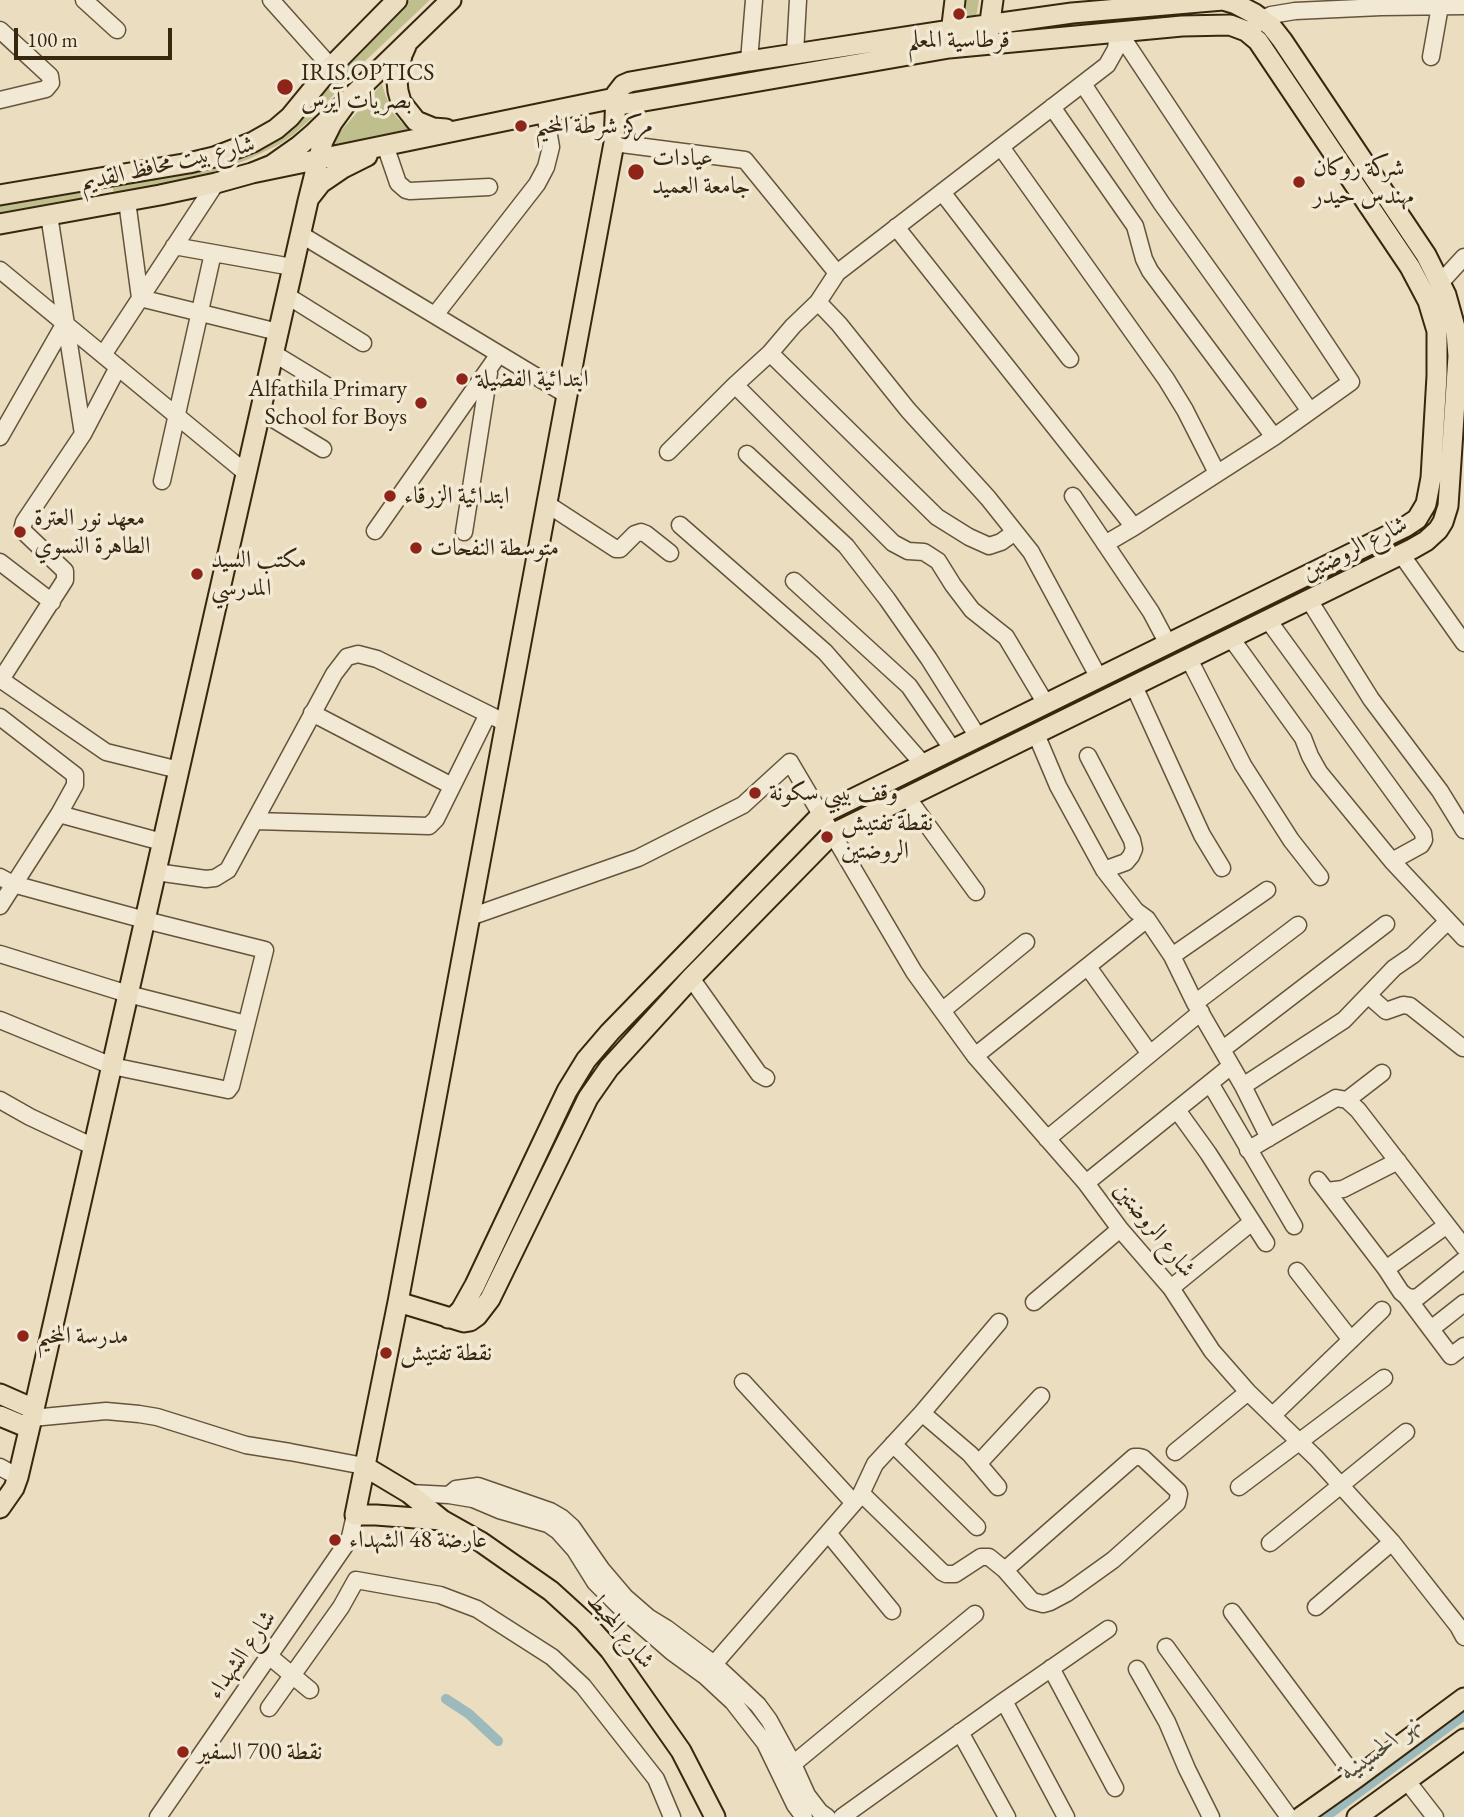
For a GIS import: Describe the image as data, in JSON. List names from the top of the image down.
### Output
{
  "streets": {
    "main road": ["شارع بيت محافظ القديم", "شارع الروضتين", "شارع المحيط"],
    "street": ["شارع الشهداء"]
  },
  "crossings": [
    ["شارع المحيط", "شارع الشهداء"]
  ],
  "water": ["نهر الحسينية"],
  "places": [
    "قرطاسية المعلم",
    "IRIS.OPTICS بصريات آيرس",
    "مركز شرطة المخيم",
    "عيادات جامعة العميد",
    "شركة روكان مهندس حيدر",
    "ابتدائية الفضيلة",
    "Alfathila Primary School for Boys",
    "ابتدائية الزرقاء",
    "معهد نور العترة الطاهرة النسوي",
    "متوسطة النفحات",
    "مكتب السيد المدرسي",
    "وقف بيبي سكونة",
    "نقطة تفتيش الروضتين",
    "مدرسة المخيم",
    "نقطة تفتيش",
    "عارضة 48 الشهداء",
    "نقطة 700 السفير"
  ],
  "scale_bar": "100 m"
}
